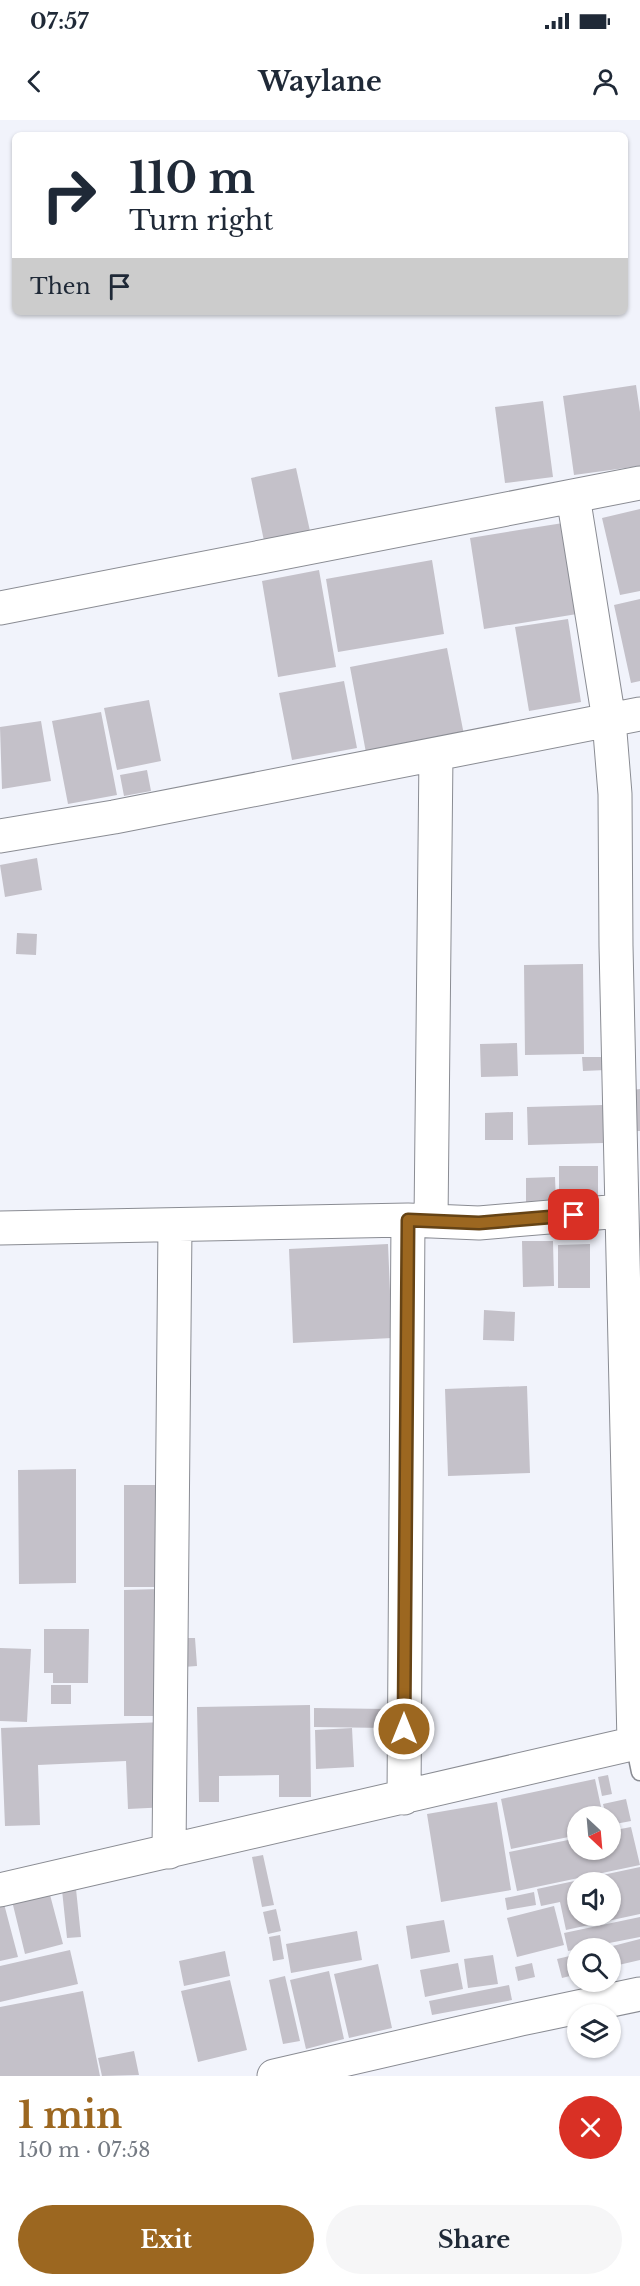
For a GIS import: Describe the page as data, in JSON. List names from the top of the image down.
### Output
{
  "north": "bottom right",
  "page": {
    "status": "07:57",
    "header": "Waylane",
    "turn": ["110 m", "Turn right"],
    "then": "Then",
    "heading": ["1 min", "150 m · 07:58"],
    "buttons": ["Exit", "Share"]
  }
}
